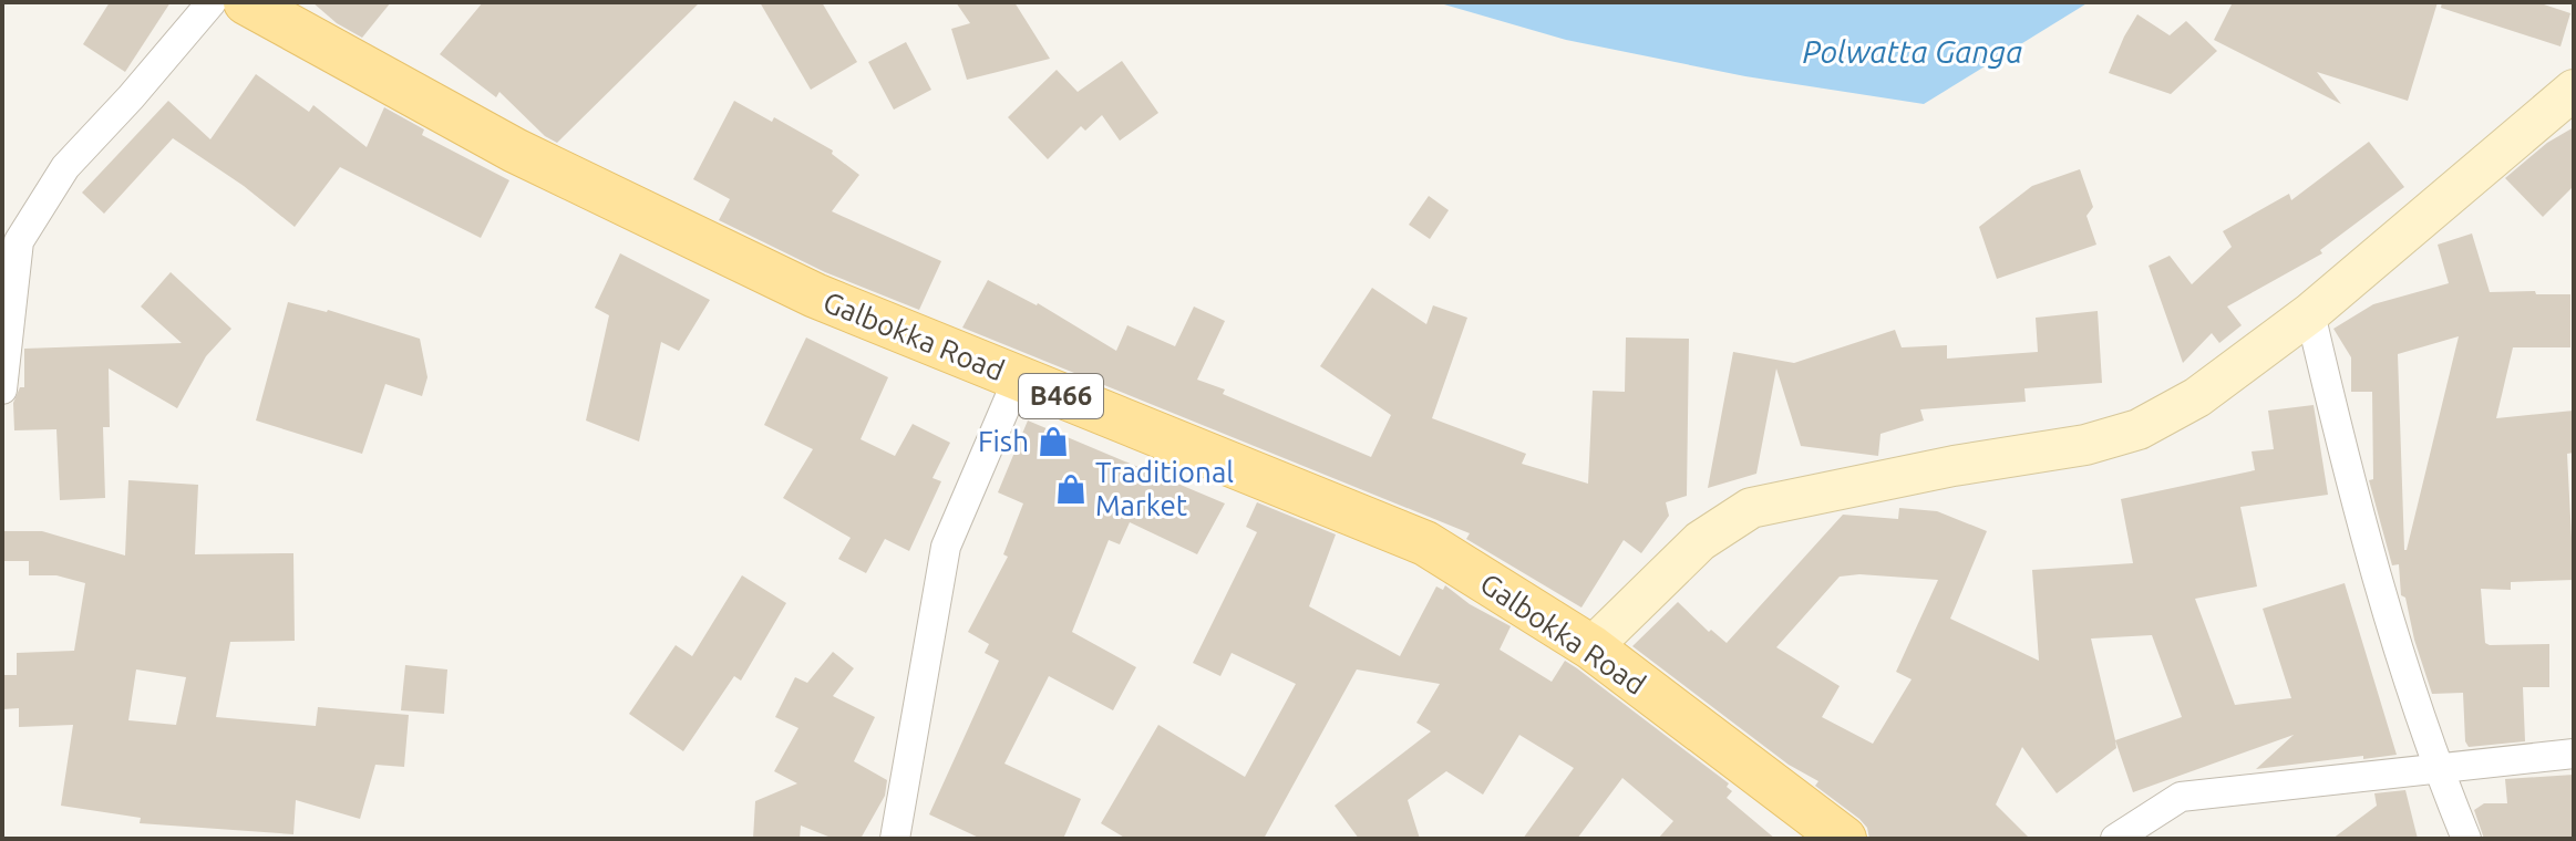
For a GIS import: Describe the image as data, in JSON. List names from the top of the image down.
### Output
{
  "streets": {
    "main road": ["Galbokka Road", "B466"]
  },
  "water": ["Polwatta Ganga"],
  "places": {
    "shop": ["Fish", "Traditional Market"]
  }
}
